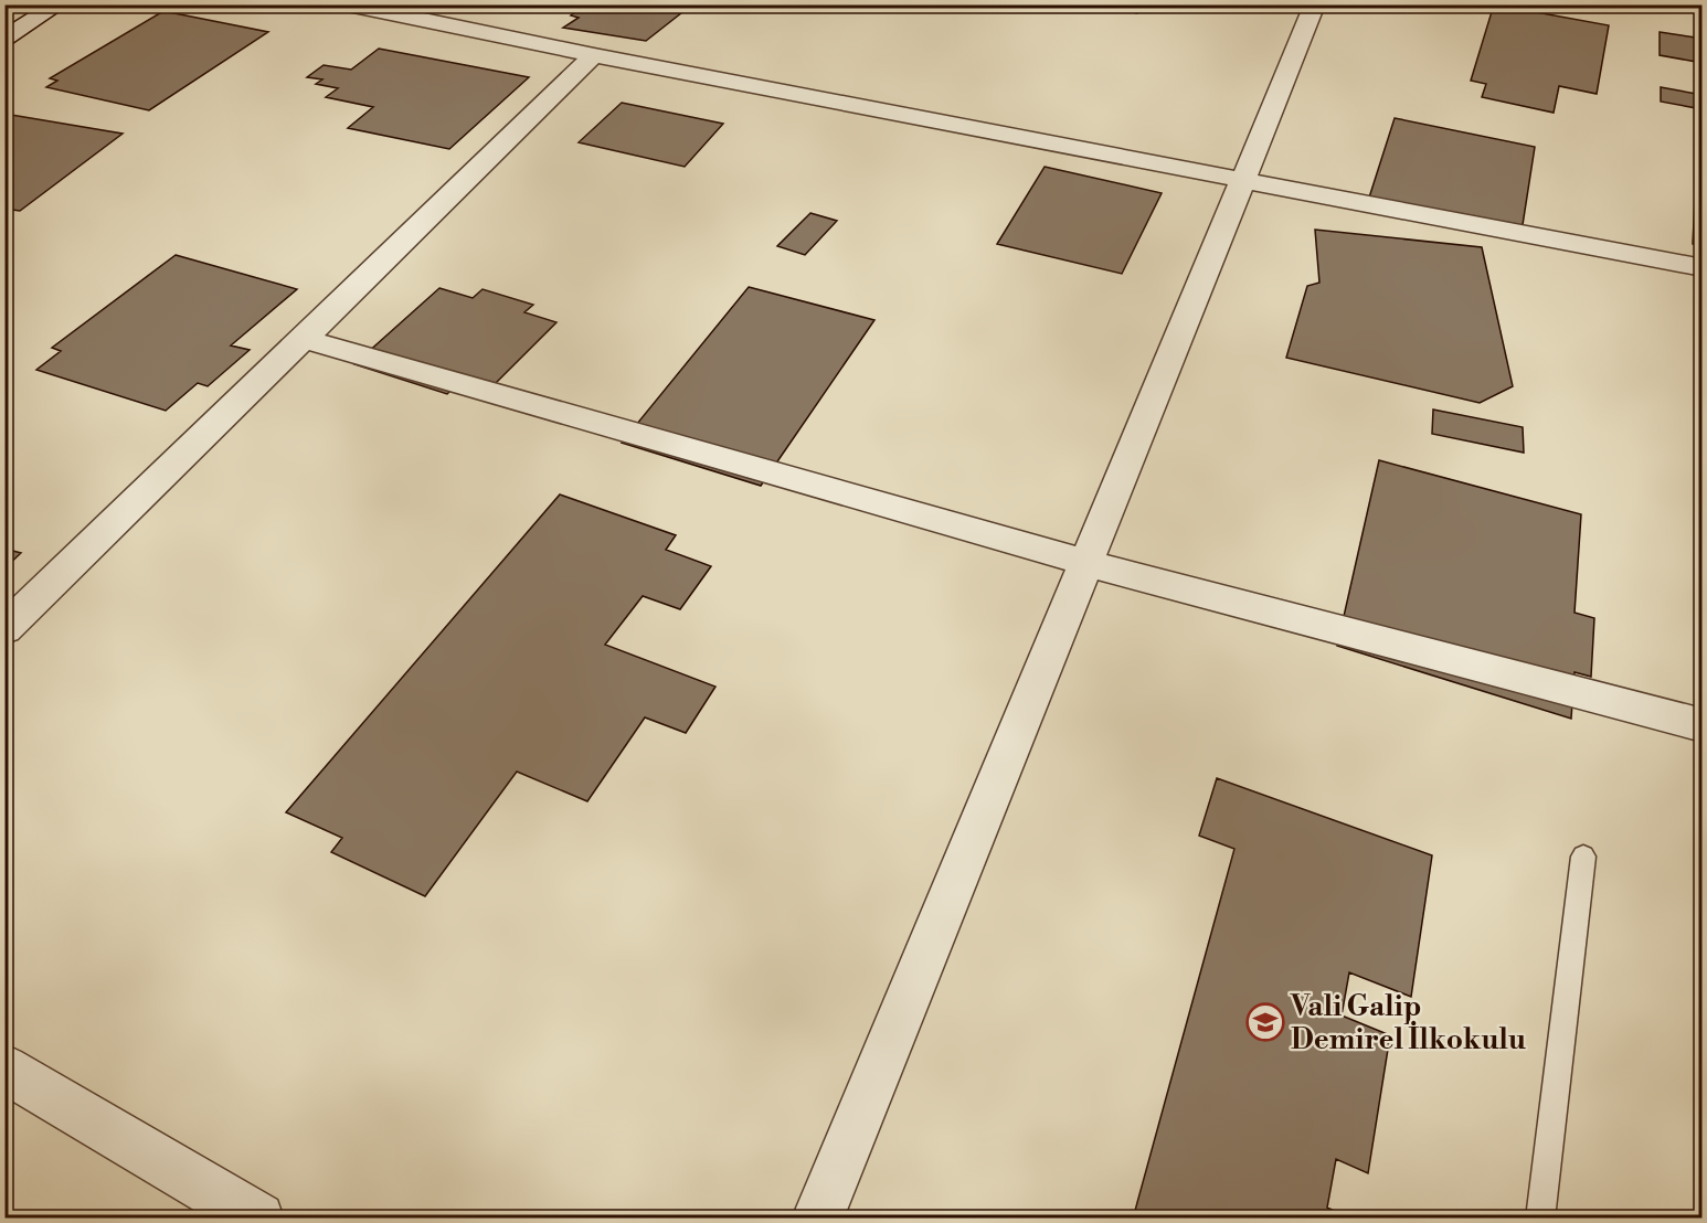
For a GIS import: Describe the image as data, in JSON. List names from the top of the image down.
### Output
{
  "places": {
    "school or university": ["Vali Galip Demirel İlkokulu"]
  }
}
